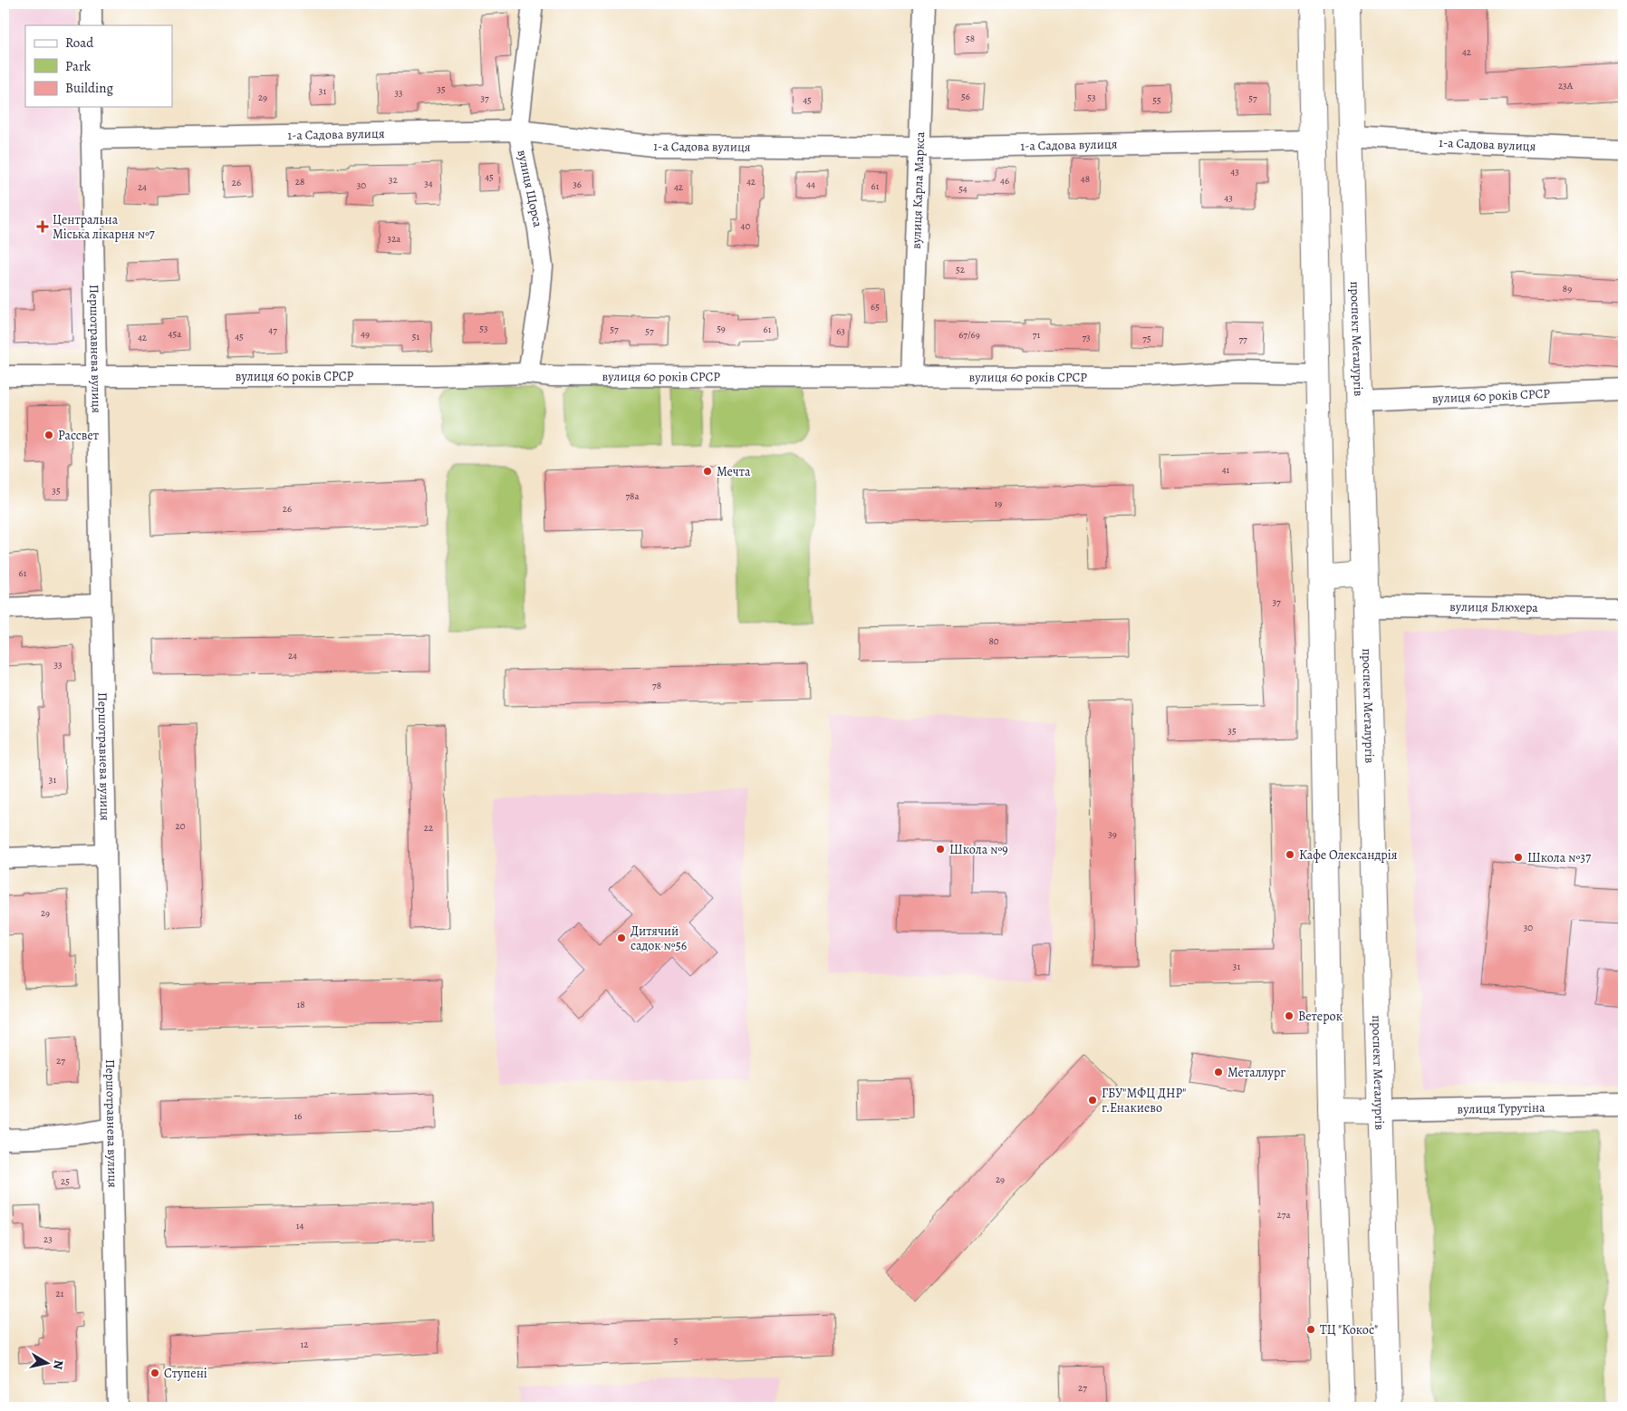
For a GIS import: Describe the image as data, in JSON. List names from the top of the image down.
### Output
{
  "streets": {
    "street": [
      "1-а Садова вулиця",
      "вулиця Щорса",
      "вулиця Карла Маркса",
      "проспект Металургів",
      "Першотравнева вулиця",
      "вулиця 60 років СРСР",
      "вулиця Блюхера",
      "вулиця Турутіна"
    ]
  },
  "crossings": [
    ["1-а Садова вулиця", "вулиця Щорса"],
    ["1-а Садова вулиця", "вулиця Карла Маркса"],
    ["1-а Садова вулиця", "проспект Металургів"],
    ["1-а Садова вулиця", "Першотравнева вулиця"],
    ["вулиця Щорса", "вулиця 60 років СРСР"],
    ["вулиця Карла Маркса", "вулиця 60 років СРСР"],
    ["проспект Металургів", "вулиця 60 років СРСР"],
    ["проспект Металургів", "вулиця Блюхера"],
    ["проспект Металургів", "вулиця Турутіна"],
    ["Першотравнева вулиця", "вулиця 60 років СРСР"]
  ],
  "places": {
    "health": ["Центральна Міська лікарня №7"],
    "other": [
      "Рассвет",
      "Мечта",
      "Школа №9",
      "Кафе Олександрія",
      "Школа №37",
      "Дитячий садок №56",
      "Ветерок",
      "Металлург",
      "ГБУ\"МФЦ ДНР\" г.Енакиево",
      "ТЦ \"Кокос\"",
      "Ступені"
    ]
  },
  "house_numbers": [
    "58",
    "42",
    "23А",
    "35",
    "31",
    "33",
    "56",
    "29",
    "53",
    "37",
    "57",
    "45",
    "55",
    "43",
    "45",
    "48",
    "32",
    "46",
    "28",
    "42",
    "26",
    "34",
    "36",
    "44",
    "30",
    "61",
    "24",
    "42",
    "54",
    "43",
    "40",
    "32а",
    "52",
    "89",
    "65",
    "53",
    "59",
    "57",
    "61",
    "47",
    "57",
    "63",
    "45а",
    "49",
    "67/69",
    "71",
    "45",
    "51",
    "42",
    "73",
    "75",
    "77",
    "41",
    "35",
    "78а",
    "19",
    "26",
    "61",
    "37",
    "80",
    "24",
    "33",
    "78",
    "35",
    "31",
    "20",
    "22",
    "39",
    "29",
    "30",
    "31",
    "18",
    "27",
    "16",
    "29",
    "25",
    "27а",
    "14",
    "23",
    "21",
    "5",
    "12",
    "27"
  ],
  "legend": ["Road", "Park", "Building"],
  "north": "right"
}
